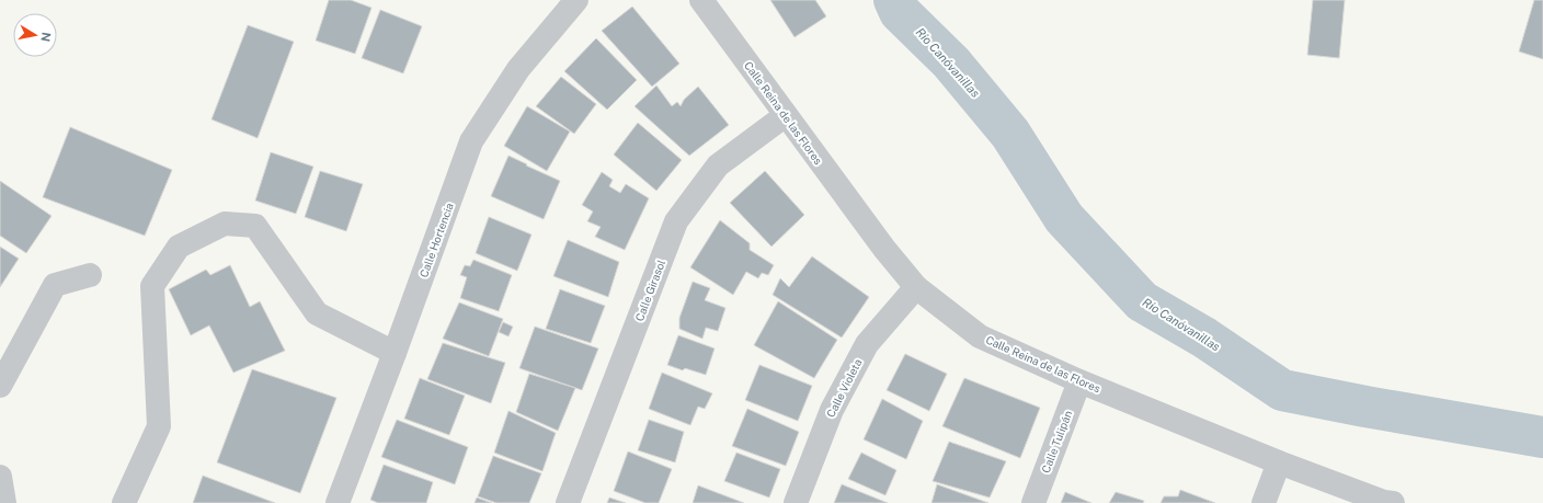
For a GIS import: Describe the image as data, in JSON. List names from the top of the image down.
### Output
{
  "streets": {
    "street": [
      "Calle Reina de las Flores",
      "Calle Hortencia",
      "Calle Girasol",
      "Calle Violeta",
      "Calle Tulipán"
    ]
  },
  "crossings": [
    ["Calle Reina de las Flores", "Calle Girasol"],
    ["Calle Reina de las Flores", "Calle Violeta"],
    ["Calle Reina de las Flores", "Calle Tulipán"]
  ],
  "water": ["Río Canóvanillas"],
  "north": "right"
}
